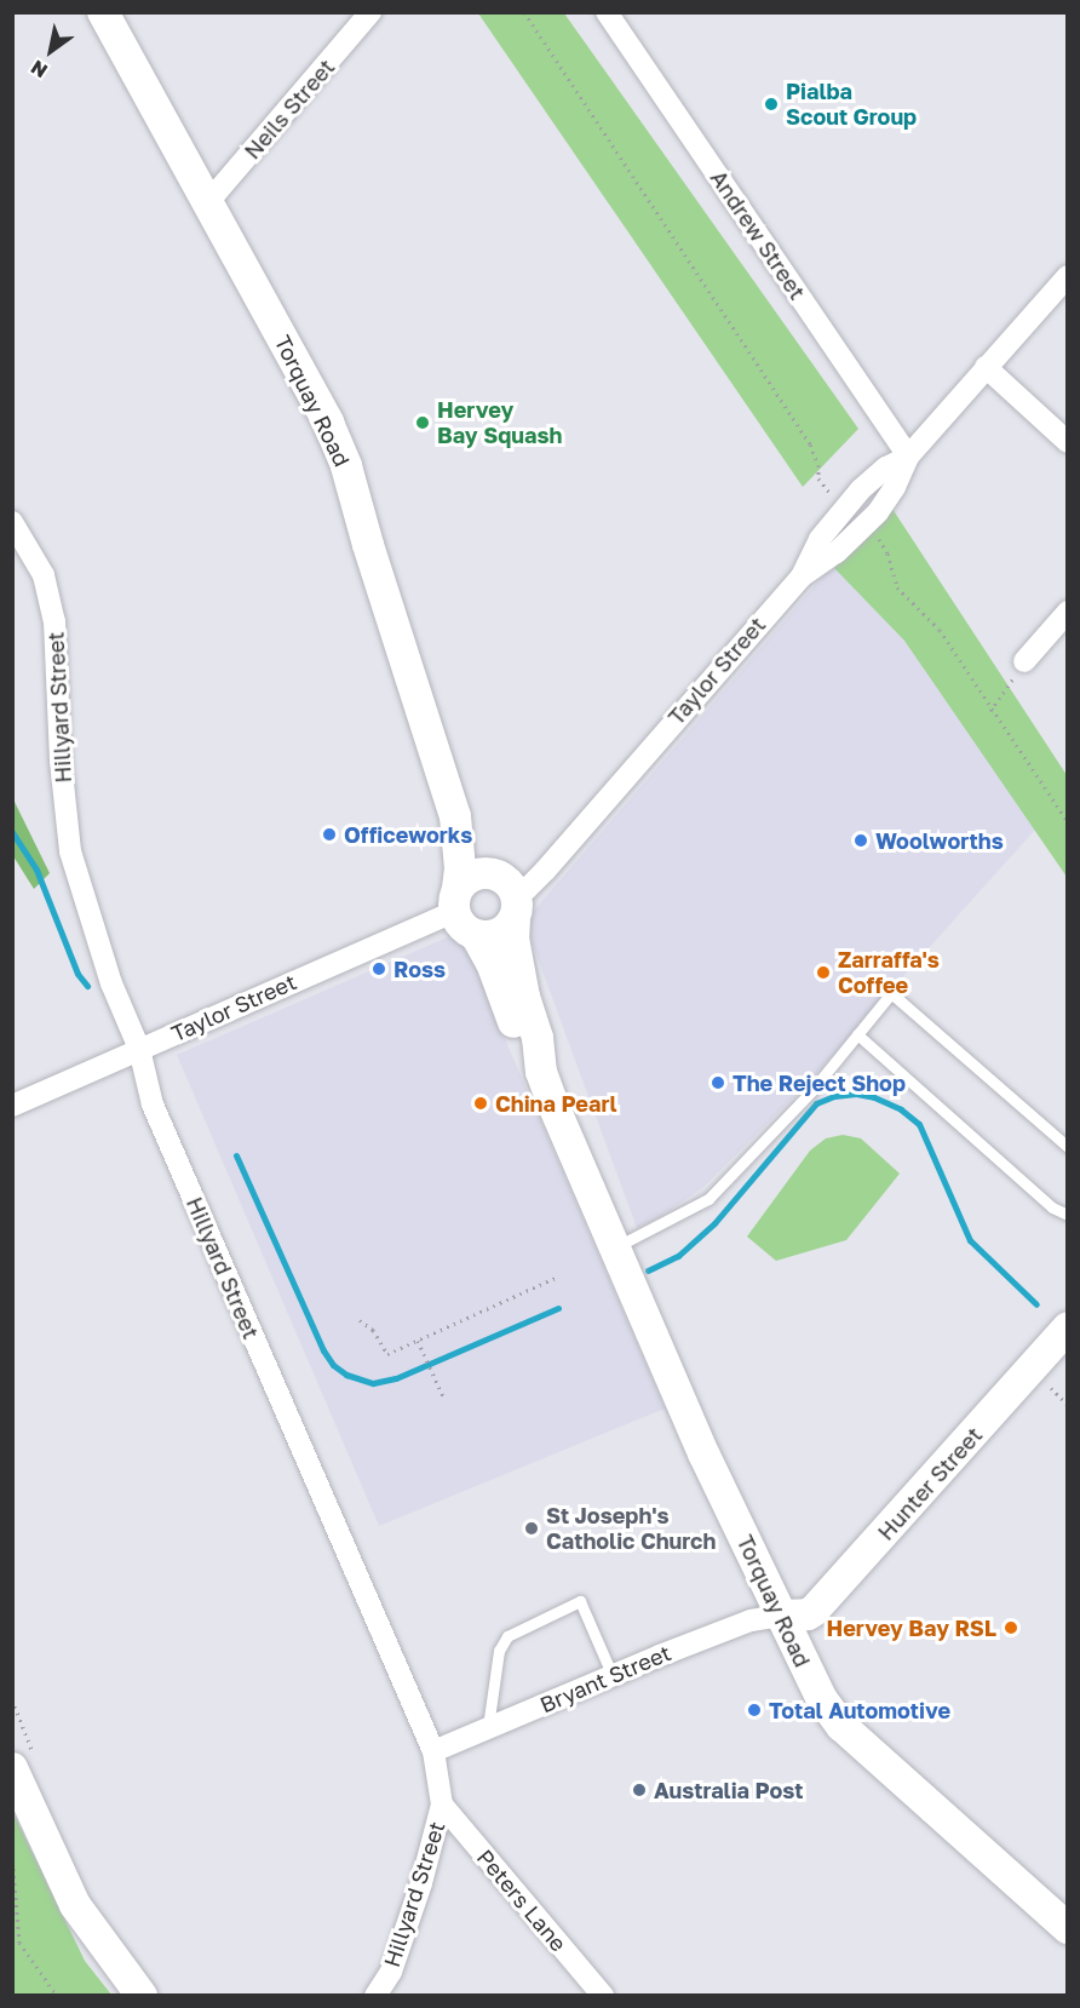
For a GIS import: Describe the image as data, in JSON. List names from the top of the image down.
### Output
{
  "streets": {
    "street": [
      "Neils Street",
      "Andrew Street",
      "Torquay Road",
      "Taylor Street",
      "Hillyard Street",
      "Hunter Street",
      "Bryant Street",
      "Peters Lane"
    ]
  },
  "crossings": [
    ["Neils Street", "Torquay Road"],
    ["Andrew Street", "Taylor Street"],
    ["Torquay Road", "Taylor Street"],
    ["Torquay Road", "Hunter Street"],
    ["Torquay Road", "Bryant Street"],
    ["Taylor Street", "Hillyard Street"],
    ["Hillyard Street", "Bryant Street"],
    ["Hillyard Street", "Peters Lane"],
    ["Hunter Street", "Bryant Street"]
  ],
  "places": [
    "Pialba Scout Group",
    "Hervey Bay Squash",
    "Officeworks",
    "Woolworths",
    "Ross",
    "Zarraffa's Coffee",
    "The Reject Shop",
    "China Pearl",
    "St Joseph's Catholic Church",
    "Hervey Bay RSL",
    "Total Automotive",
    "Australia Post"
  ],
  "north": "bottom left"
}
